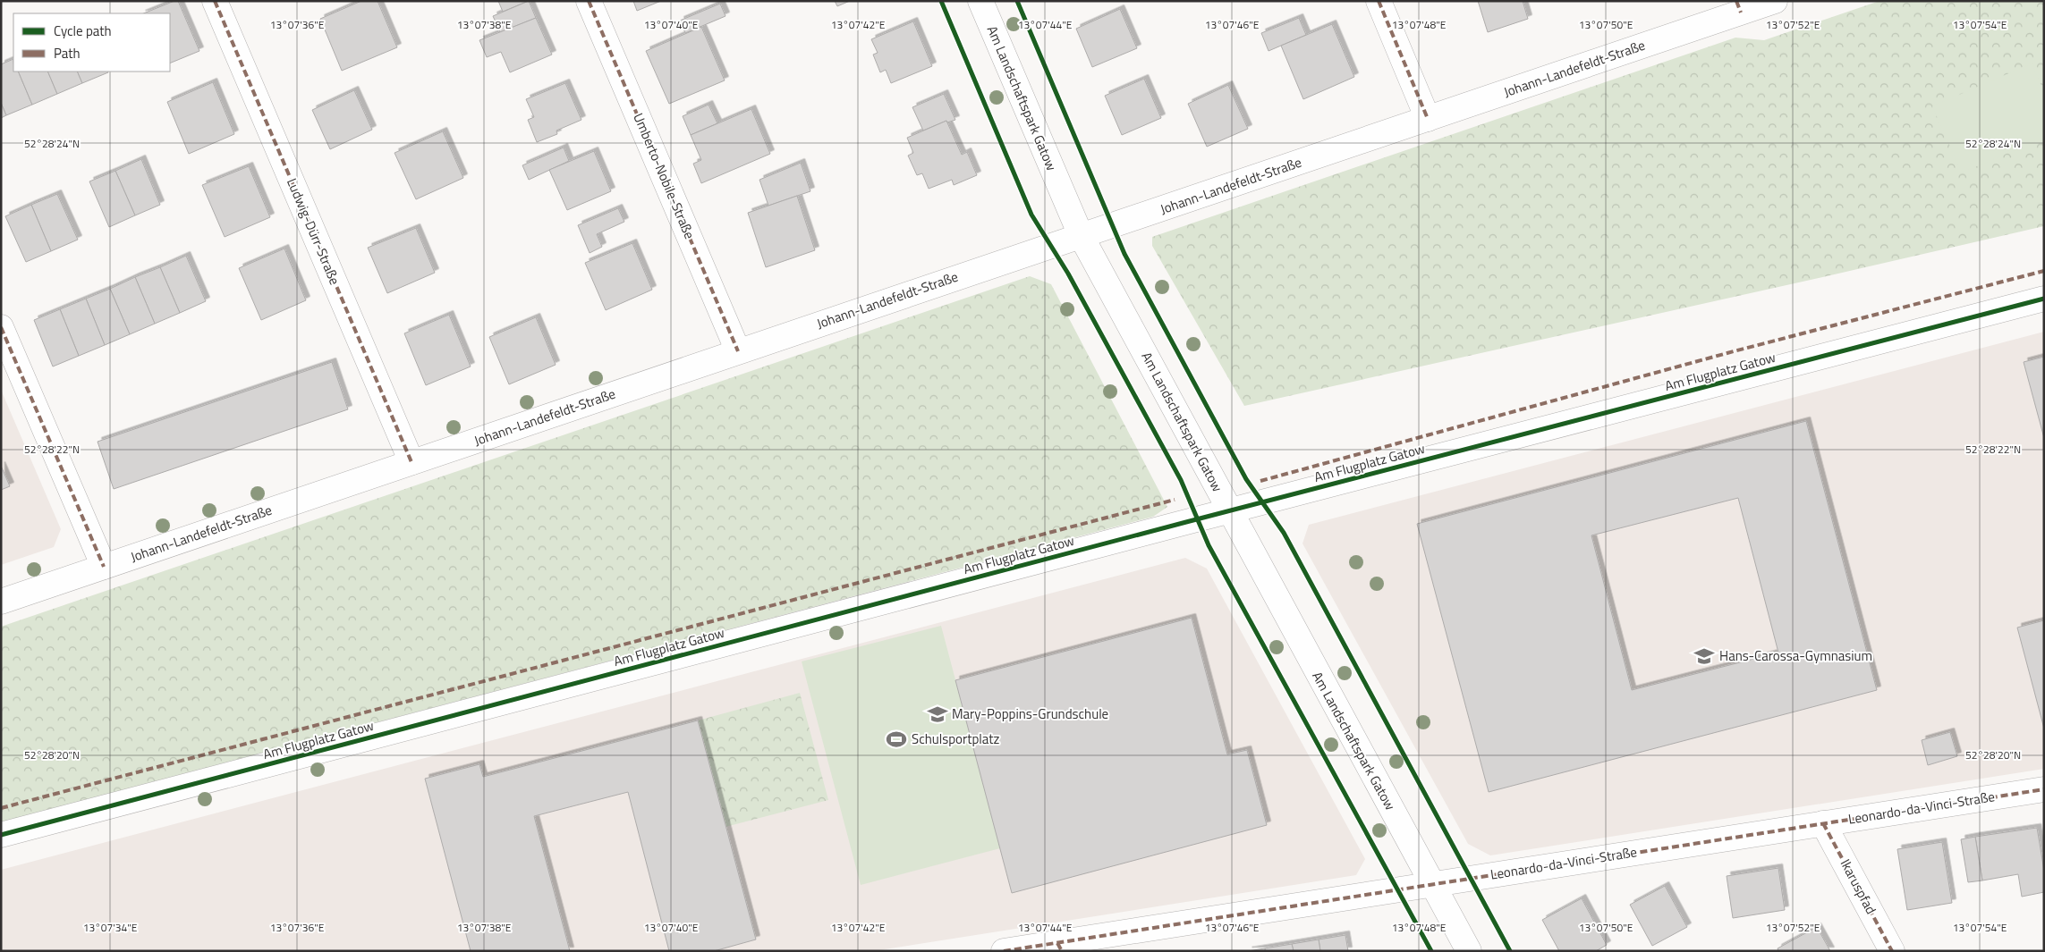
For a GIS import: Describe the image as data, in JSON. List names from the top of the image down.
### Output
{
  "streets": {
    "street": [
      "Johann-Landefeldt-Straße",
      "Am Landschaftspark Gatow",
      "Umberto-Nobile-Straße",
      "Ludwig-Dürr-Straße",
      "Am Flugplatz Gatow",
      "Leonardo-da-Vinci-Straße",
      "Ikaruspfad"
    ]
  },
  "crossings": [
    ["Johann-Landefeldt-Straße", "Am Landschaftspark Gatow"],
    ["Johann-Landefeldt-Straße", "Umberto-Nobile-Straße"],
    ["Johann-Landefeldt-Straße", "Ludwig-Dürr-Straße"],
    ["Am Landschaftspark Gatow", "Am Flugplatz Gatow"],
    ["Am Landschaftspark Gatow", "Leonardo-da-Vinci-Straße"],
    ["Leonardo-da-Vinci-Straße", "Ikaruspfad"]
  ],
  "places": {
    "school or university": ["Hans-Carossa-Gymnasium", "Mary-Poppins-Grundschule"],
    "sports": ["Schulsportplatz"]
  },
  "legend": ["Cycle path", "Path"],
  "coordinates": [
    "13°07'36\"E",
    "13°07'38\"E",
    "13°07'40\"E",
    "13°07'42\"E",
    "13°07'44\"E",
    "13°07'46\"E",
    "13°07'48\"E",
    "13°07'50\"E",
    "13°07'52\"E",
    "13°07'54\"E",
    "52°28'24\"N",
    "52°28'22\"N",
    "52°28'20\"N",
    "13°07'34\"E"
  ]
}
